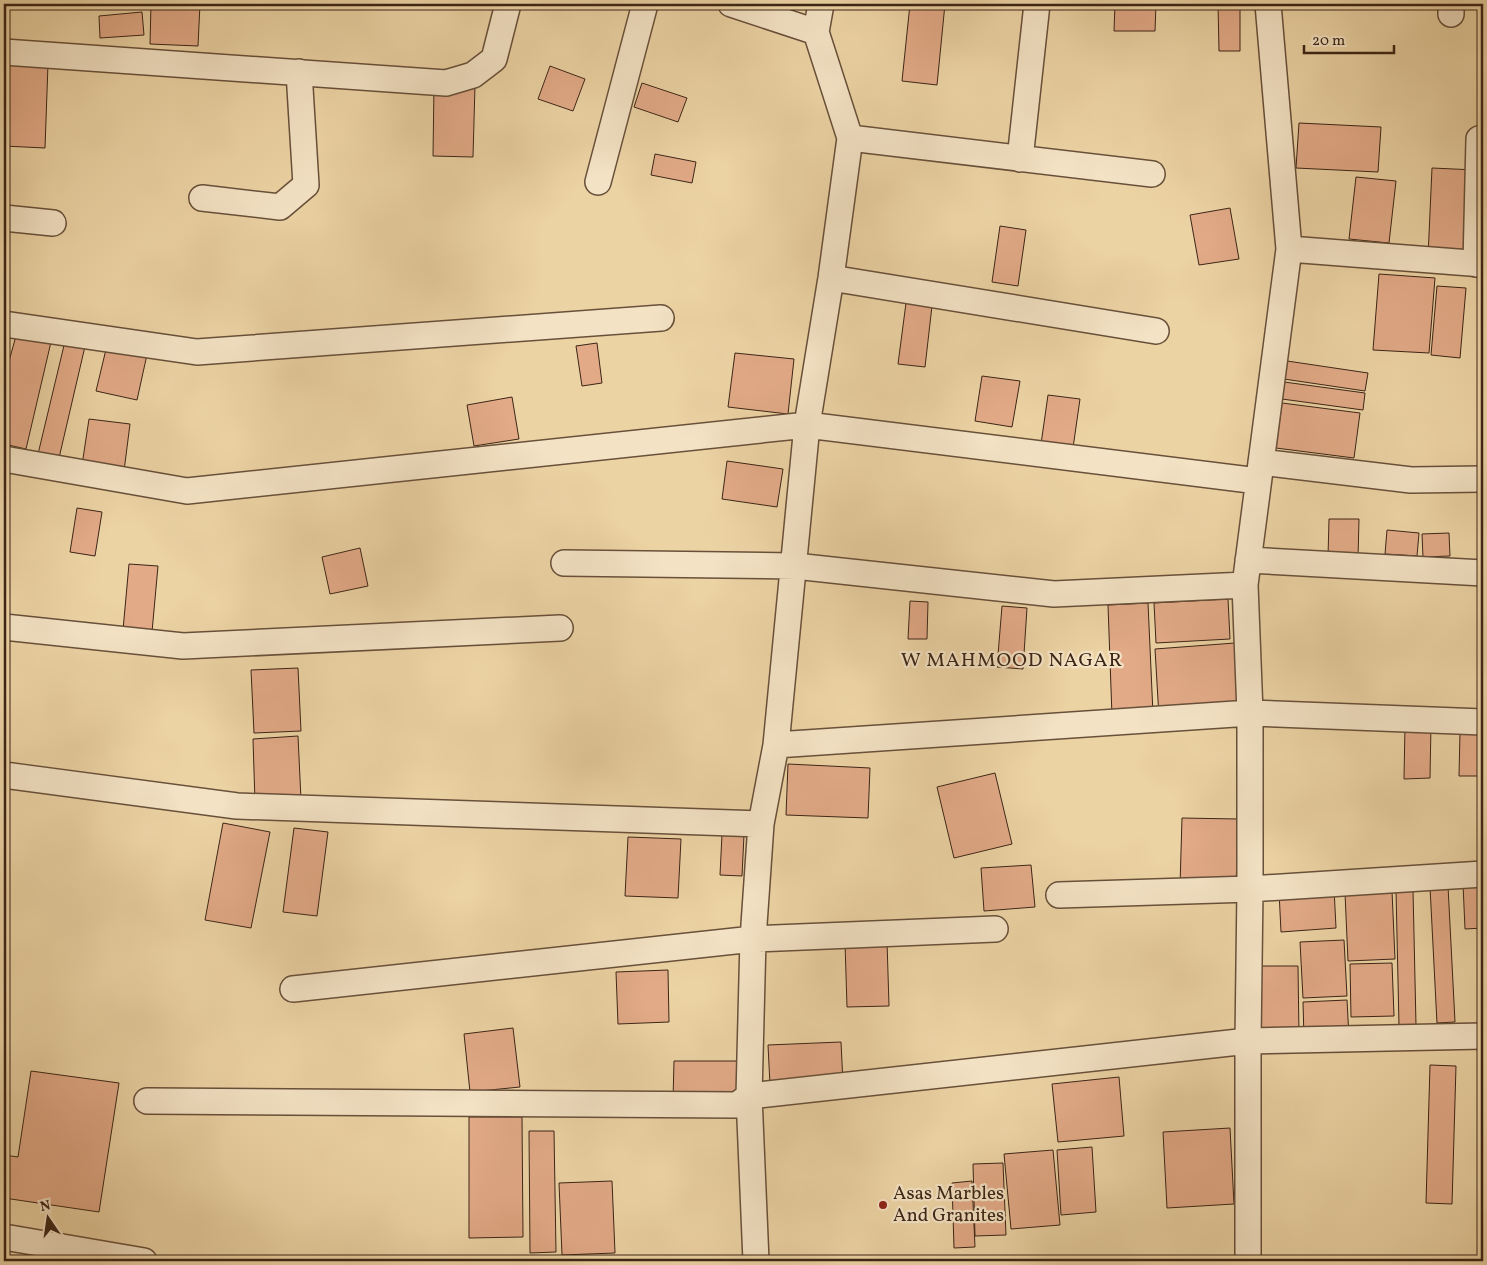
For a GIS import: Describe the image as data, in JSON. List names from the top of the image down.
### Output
{
  "districts": ["W MAHMOOD NAGAR"],
  "places": ["Asas Marbles And Granites"],
  "scale_bar": "20 m",
  "north": "top"
}
